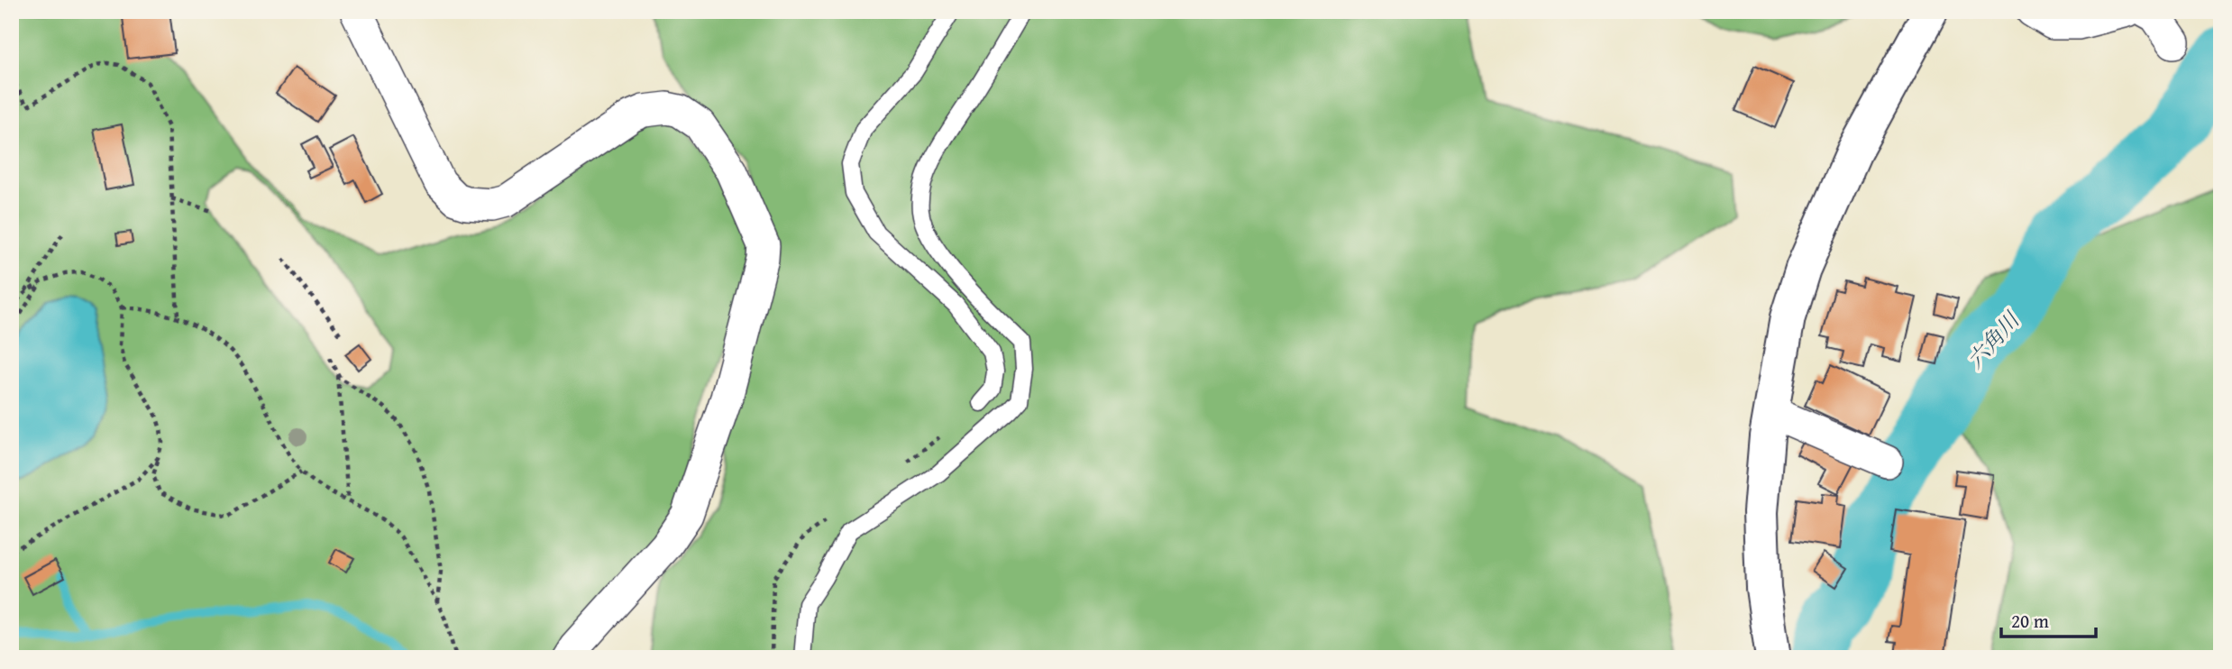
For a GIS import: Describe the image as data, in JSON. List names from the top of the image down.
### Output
{
  "water": ["六角川"],
  "scale_bar": "20 m"
}
